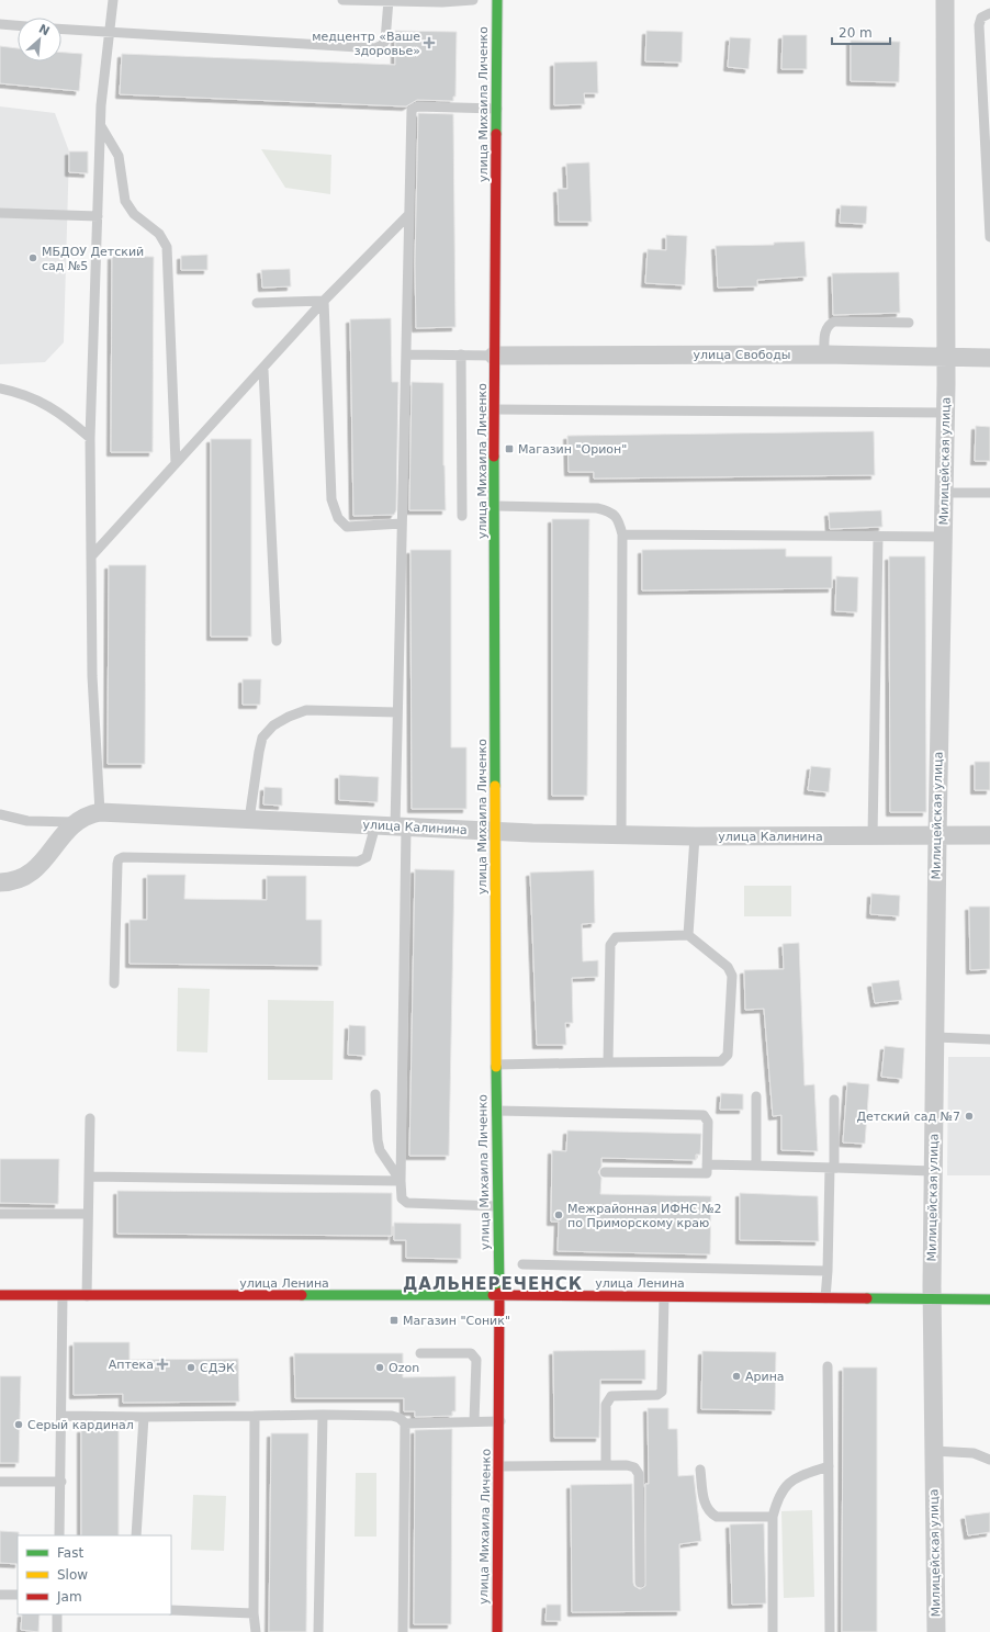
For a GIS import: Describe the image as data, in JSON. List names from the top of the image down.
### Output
{
  "streets": {
    "main road": ["улица Михаила Личенко", "улица Ленина"],
    "street": ["улица Свободы", "Милицейская улица", "улица Калинина"]
  },
  "crossings": [
    ["улица Михаила Личенко", "улица Свободы"],
    ["улица Михаила Личенко", "улица Калинина"],
    ["улица Михаила Личенко", "улица Ленина"],
    ["улица Свободы", "Милицейская улица"],
    ["Милицейская улица", "улица Калинина"],
    ["Милицейская улица", "улица Ленина"]
  ],
  "districts": ["ДАЛЬНЕРЕЧЕНСК"],
  "places": {
    "health": ["медцентр «Ваше здоровье»", "Аптека"],
    "other": [
      "МБДОУ Детский сад №5",
      "Детский сад №7",
      "Межрайонная ИФНС №2 по Приморскому краю",
      "СДЭК",
      "Ozon",
      "Арина",
      "Серый кардинал"
    ],
    "transit": ["Магазин \"Орион\"", "Магазин \"Соник\""]
  },
  "legend": ["Fast", "Slow", "Jam"],
  "scale_bar": "20 m",
  "north": "top right"
}
